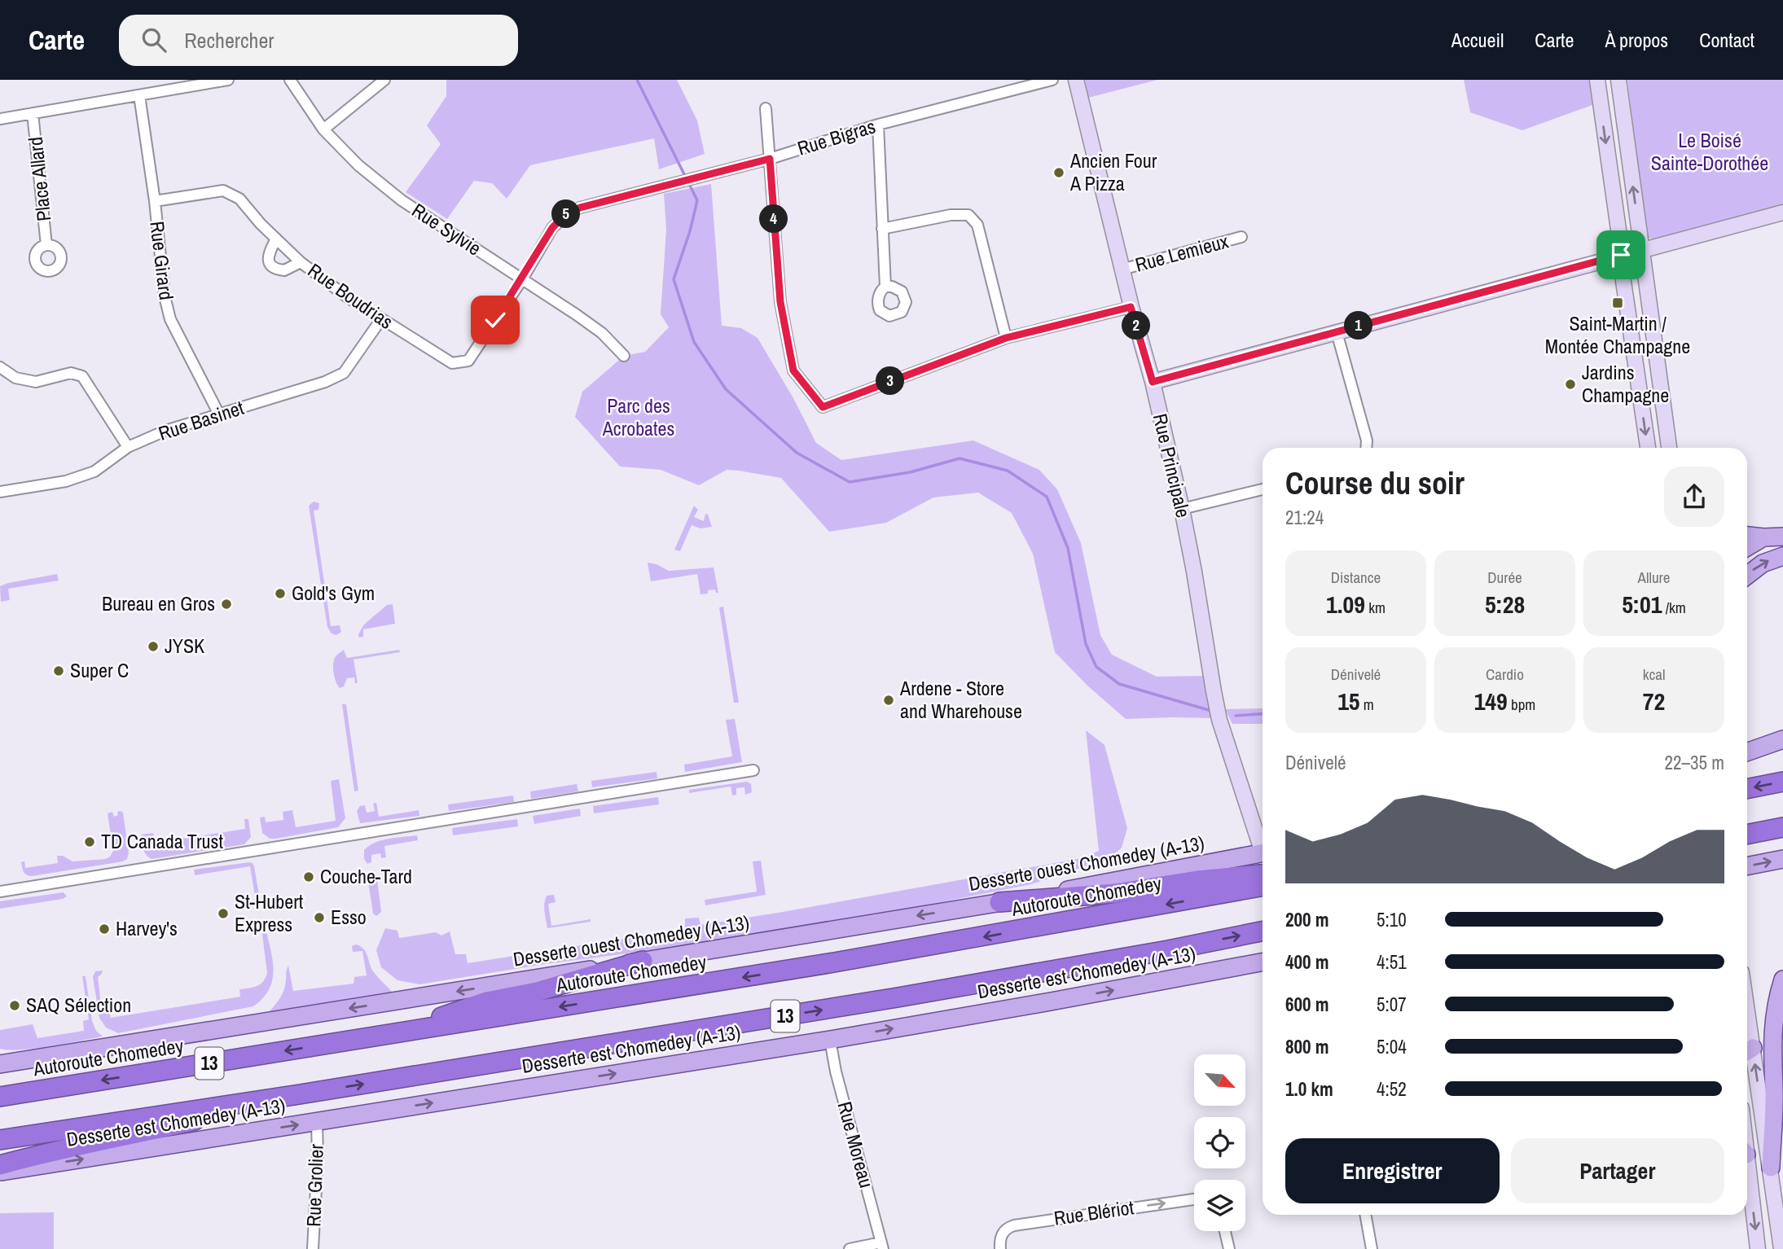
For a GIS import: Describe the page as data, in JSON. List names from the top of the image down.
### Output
{
  "streets": {
    "highway": ["Autoroute Chomedey", "13"],
    "main road": ["Desserte ouest Chomedey (A-13)", "Desserte est Chomedey (A-13)"],
    "street": [
      "Rue Bigras",
      "Place Allard",
      "Rue Sylvie",
      "Rue Lemieux",
      "Rue Girard",
      "Rue Boudrias",
      "Rue Basinet",
      "Rue Principale",
      "Rue Moreau",
      "Rue Grolier",
      "Rue Blériot"
    ]
  },
  "crossings": [
    ["Rue Bigras", "Rue Sylvie"],
    ["Rue Bigras", "Rue Boudrias"],
    ["Rue Sylvie", "Rue Boudrias"],
    ["Rue Lemieux", "Rue Principale"],
    ["Rue Girard", "Rue Boudrias"],
    ["Rue Girard", "Rue Basinet"],
    ["Rue Boudrias", "Rue Basinet"],
    ["Desserte est Chomedey (A-13)", "Rue Moreau"],
    ["Desserte est Chomedey (A-13)", "Rue Grolier"]
  ],
  "one_way": ["Desserte ouest Chomedey (A-13)", "Desserte est Chomedey (A-13)", "Rue Blériot"],
  "parks": ["Le Boisé Sainte-Dorothée", "Parc des Acrobates"],
  "places": {
    "other": [
      "Ancien Four A Pizza",
      "Jardins Champagne",
      "Gold's Gym",
      "Bureau en Gros",
      "JYSK",
      "Super C",
      "Ardene - Store and Wharehouse",
      "TD Canada Trust",
      "Couche-Tard",
      "St-Hubert Express",
      "Esso",
      "Harvey's",
      "SAQ Sélection"
    ],
    "transit": ["Saint-Martin / Montée Champagne"]
  },
  "north": "bottom right",
  "page": {
    "header": "Carte",
    "search": "Rechercher",
    "nav": [
      "Accueil",
      "Carte",
      "À propos",
      "Contact"
    ],
    "pins": [
      "5",
      "4",
      "1",
      "2",
      "3"
    ],
    "heading": ["Course du soir", "21:24"],
    "stats": [
      ["Distance", "1.09 km"],
      ["Durée", "5:28"],
      ["Allure", "5:01 /km"],
      ["Dénivelé", "15 m"],
      ["Cardio", "149 bpm"],
      ["kcal", "72"]
    ],
    "chart": ["Dénivelé", "22–35 m"],
    "list": [
      {
        "name": "200 m",
        "note": "5:10"
      },
      {
        "name": "400 m",
        "note": "4:51"
      },
      {
        "name": "600 m",
        "note": "5:07"
      },
      {
        "name": "800 m",
        "note": "5:04"
      },
      {
        "name": "1.0 km",
        "note": "4:52"
      }
    ],
    "buttons": ["Enregistrer", "Partager"]
  }
}
